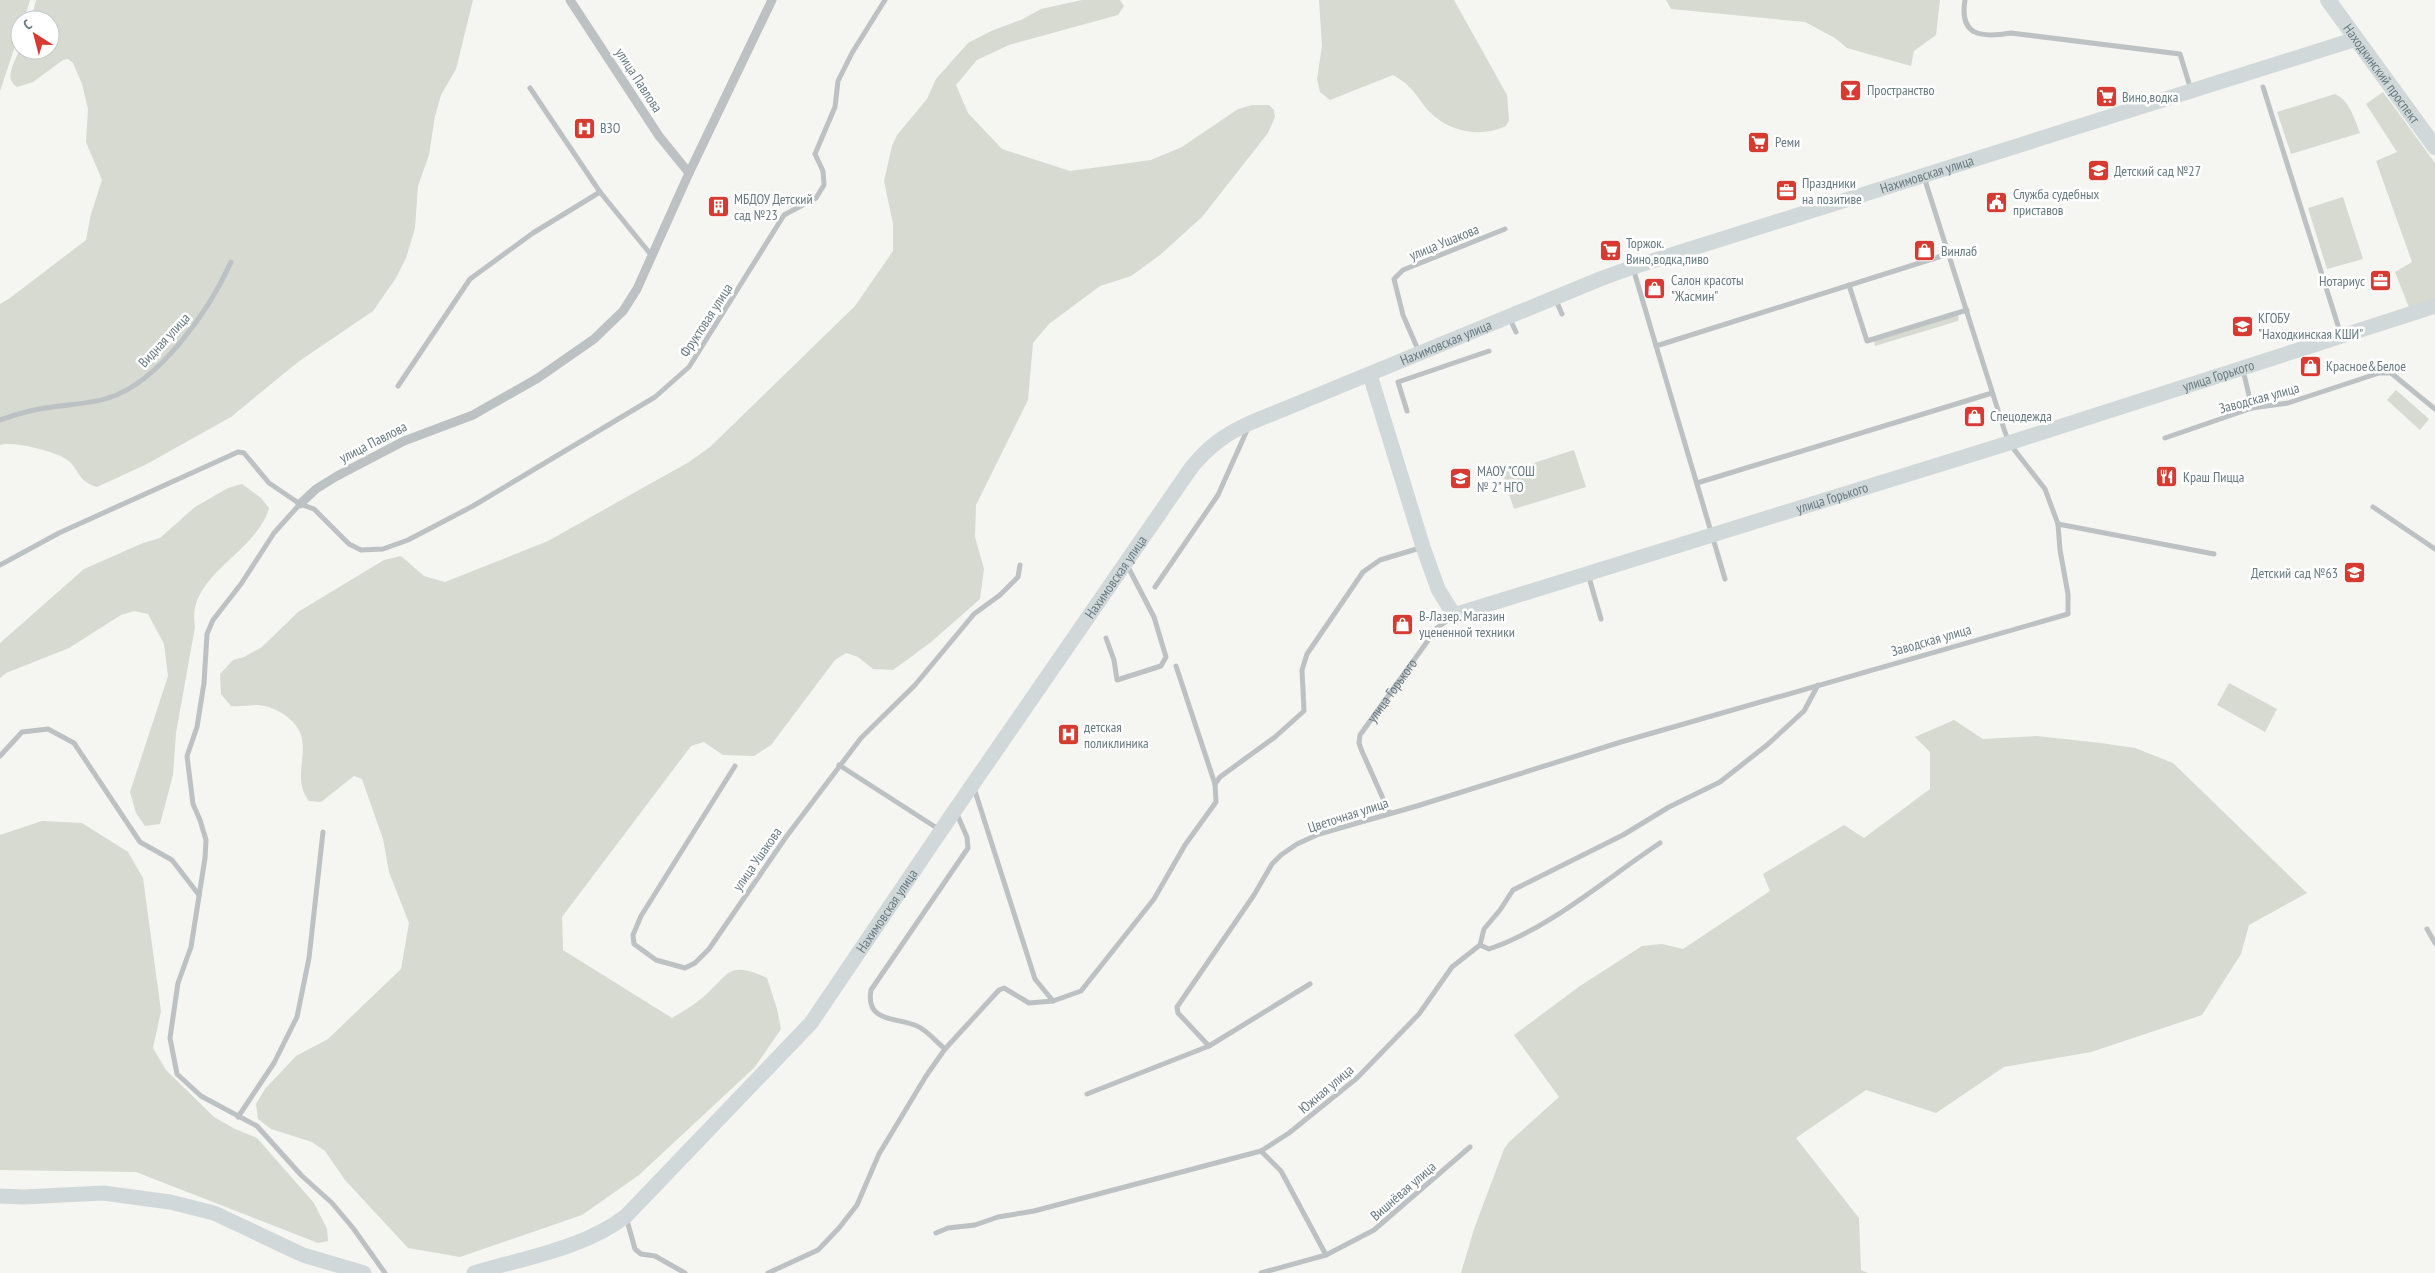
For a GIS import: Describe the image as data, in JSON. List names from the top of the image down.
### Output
{
  "streets": {
    "main road": ["Находкинский проспект", "Нахимовская улица", "улица Горького"],
    "street": [
      "улица Павлова",
      "улица Ушакова",
      "Фруктовая улица",
      "Видная улица",
      "Заводская улица",
      "Цветочная улица",
      "Южная улица",
      "Вишнёвая улица"
    ]
  },
  "crossings": [
    ["Находкинский проспект", "Нахимовская улица"],
    ["улица Павлова", "Фруктовая улица"],
    ["Нахимовская улица", "улица Ушакова"],
    ["Нахимовская улица", "Заводская улица"],
    ["улица Горького", "Заводская улица"],
    ["улица Горького", "Цветочная улица"],
    ["Заводская улица", "Цветочная улица"]
  ],
  "places": {
    "bar": ["Пространство"],
    "supermarket": ["Вино,водка", "Реми", "Торжок. Вино,водка,пиво"],
    "hospital": ["ВЗО", "детская поликлиника"],
    "school or university": [
      "Детский сад №27",
      "КГОБУ \"Находкинская КШИ\"",
      "МАОУ \"СОШ № 2\" НГО",
      "Детский сад №63"
    ],
    "office": ["Праздники на позитиве", "Нотариус"],
    "public building": ["Служба судебных приставов"],
    "building": ["МБДОУ Детский сад №23"],
    "shop": [
      "Винлаб",
      "Салон красоты \"Жасмин\"",
      "Красное&Белое",
      "Спецодежда",
      "В-Лазер. Магазин уцененной техники"
    ],
    "restaurant": ["Краш Пицца"]
  },
  "north": "top left"
}
